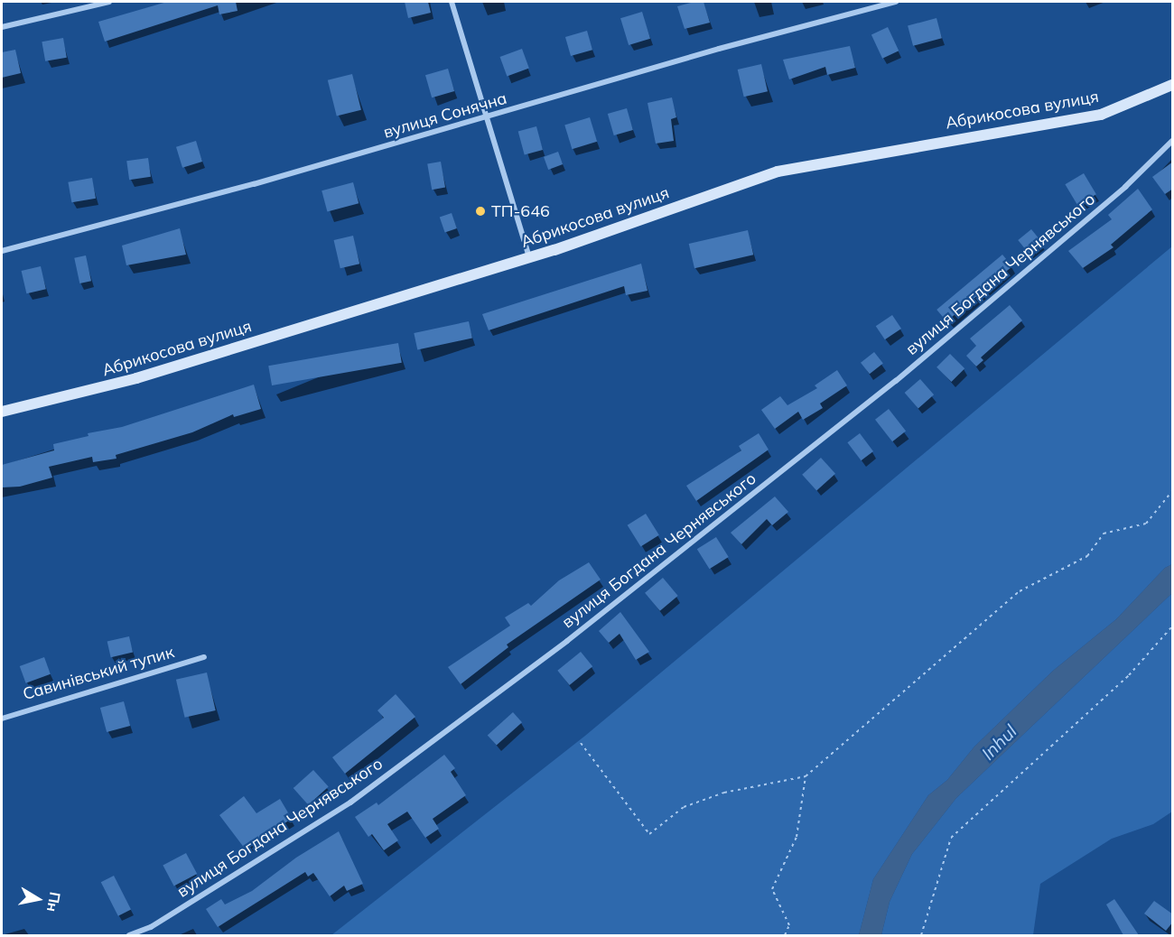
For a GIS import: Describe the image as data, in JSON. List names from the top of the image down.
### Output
{
  "streets": {
    "street": [
      "Абрикосова вулиця",
      "вулиця Сонячна",
      "вулиця Богдана Чернявського",
      "Савинівський тупик"
    ]
  },
  "water": ["Inhul"],
  "places": ["ТП-646"],
  "north": "right"
}
